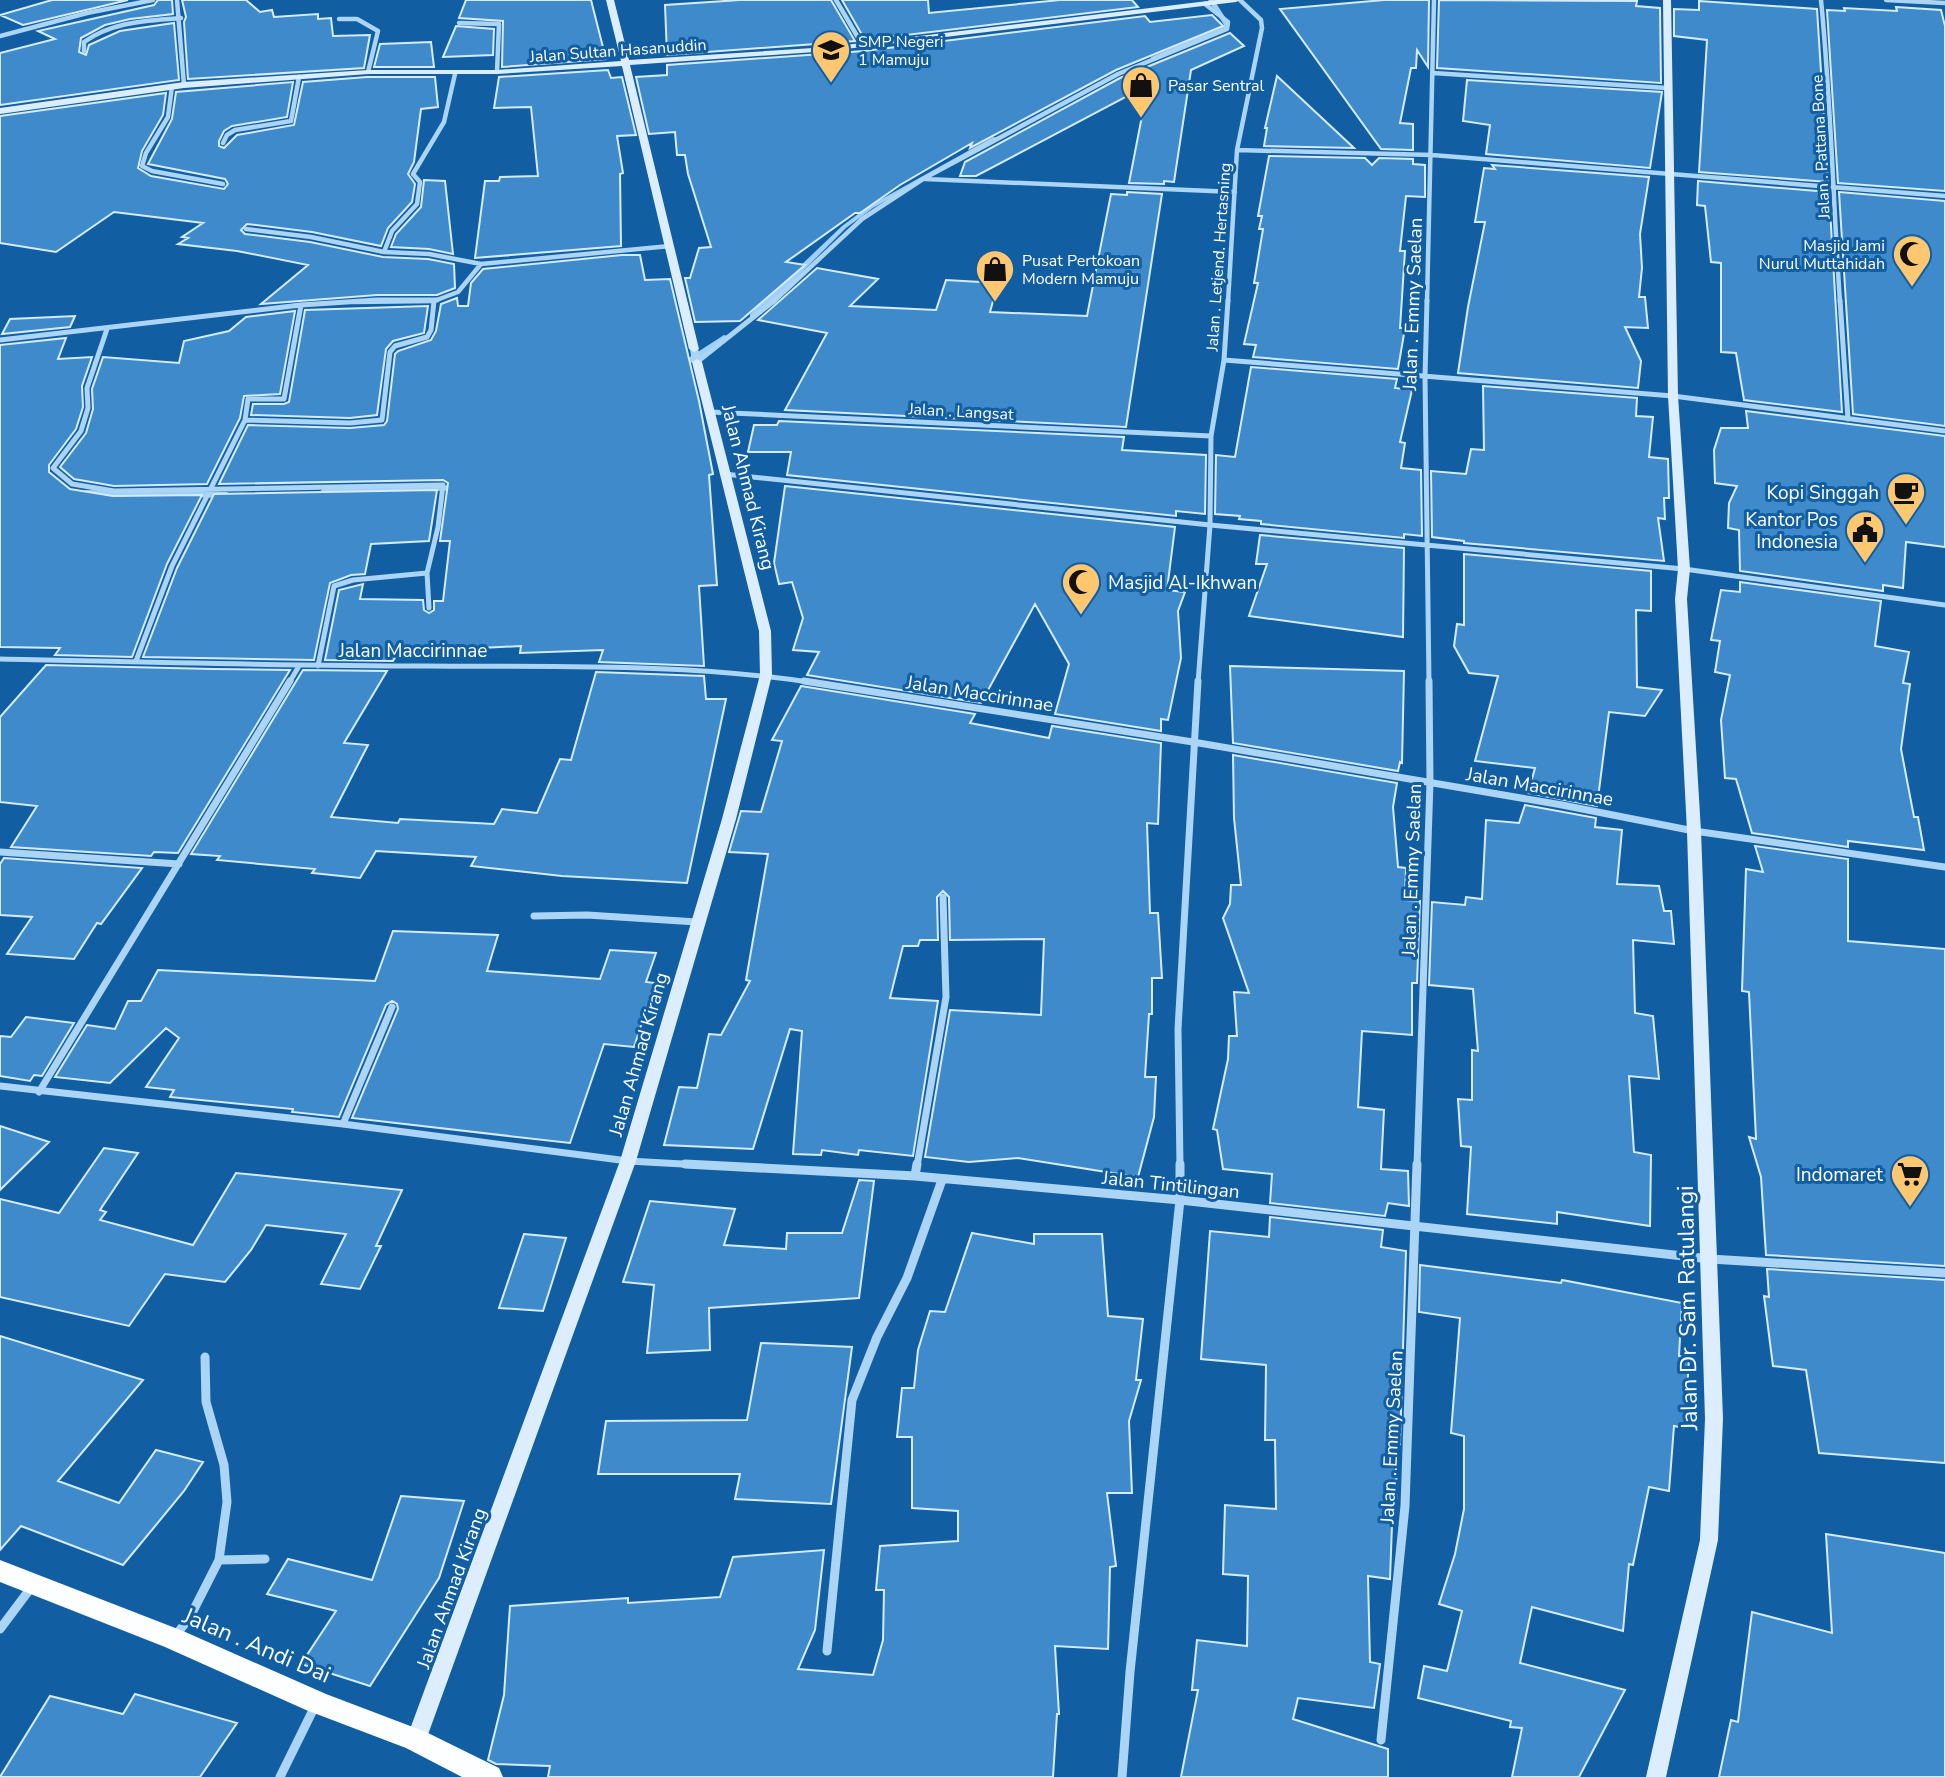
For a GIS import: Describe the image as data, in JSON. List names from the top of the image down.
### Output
{
  "streets": {
    "highway": ["Jalan . Andi Dai"],
    "main road": ["Jalan Sultan Hasanuddin", "Jalan Ahmad Kirang", "Jalan Dr. Sam Ratulangi"],
    "street": [
      "Jalan . Pattana Bone",
      "Jalan . Letjend. Hertasning",
      "Jalan . Emmy Saelan",
      "Jalan . Langsat",
      "Jalan Maccirinnae",
      "Jalan Tintilingan"
    ]
  },
  "crossings": [
    ["Jalan Sultan Hasanuddin", "Jalan . Letjend. Hertasning"],
    ["Jalan . Letjend. Hertasning", "Jalan . Langsat"],
    ["Jalan . Letjend. Hertasning", "Jalan Maccirinnae"],
    ["Jalan . Letjend. Hertasning", "Jalan Tintilingan"],
    ["Jalan . Emmy Saelan", "Jalan Maccirinnae"],
    ["Jalan . Emmy Saelan", "Jalan Tintilingan"],
    ["Jalan . Langsat", "Jalan Ahmad Kirang"],
    ["Jalan Ahmad Kirang", "Jalan Maccirinnae"],
    ["Jalan Ahmad Kirang", "Jalan Tintilingan"],
    ["Jalan Ahmad Kirang", "Jalan . Andi Dai"],
    ["Jalan Maccirinnae", "Jalan Dr. Sam Ratulangi"],
    ["Jalan Tintilingan", "Jalan Dr. Sam Ratulangi"]
  ],
  "places": {
    "school or university": ["SMP Negeri 1 Mamuju"],
    "shop": ["Pasar Sentral", "Pusat Pertokoan Modern Mamuju"],
    "mosque": ["Masjid Jami Nurul Muttahidah", "Masjid Al-Ikhwan"],
    "cafe": ["Kopi Singgah"],
    "public building": ["Kantor Pos Indonesia"],
    "supermarket": ["Indomaret"]
  }
}
